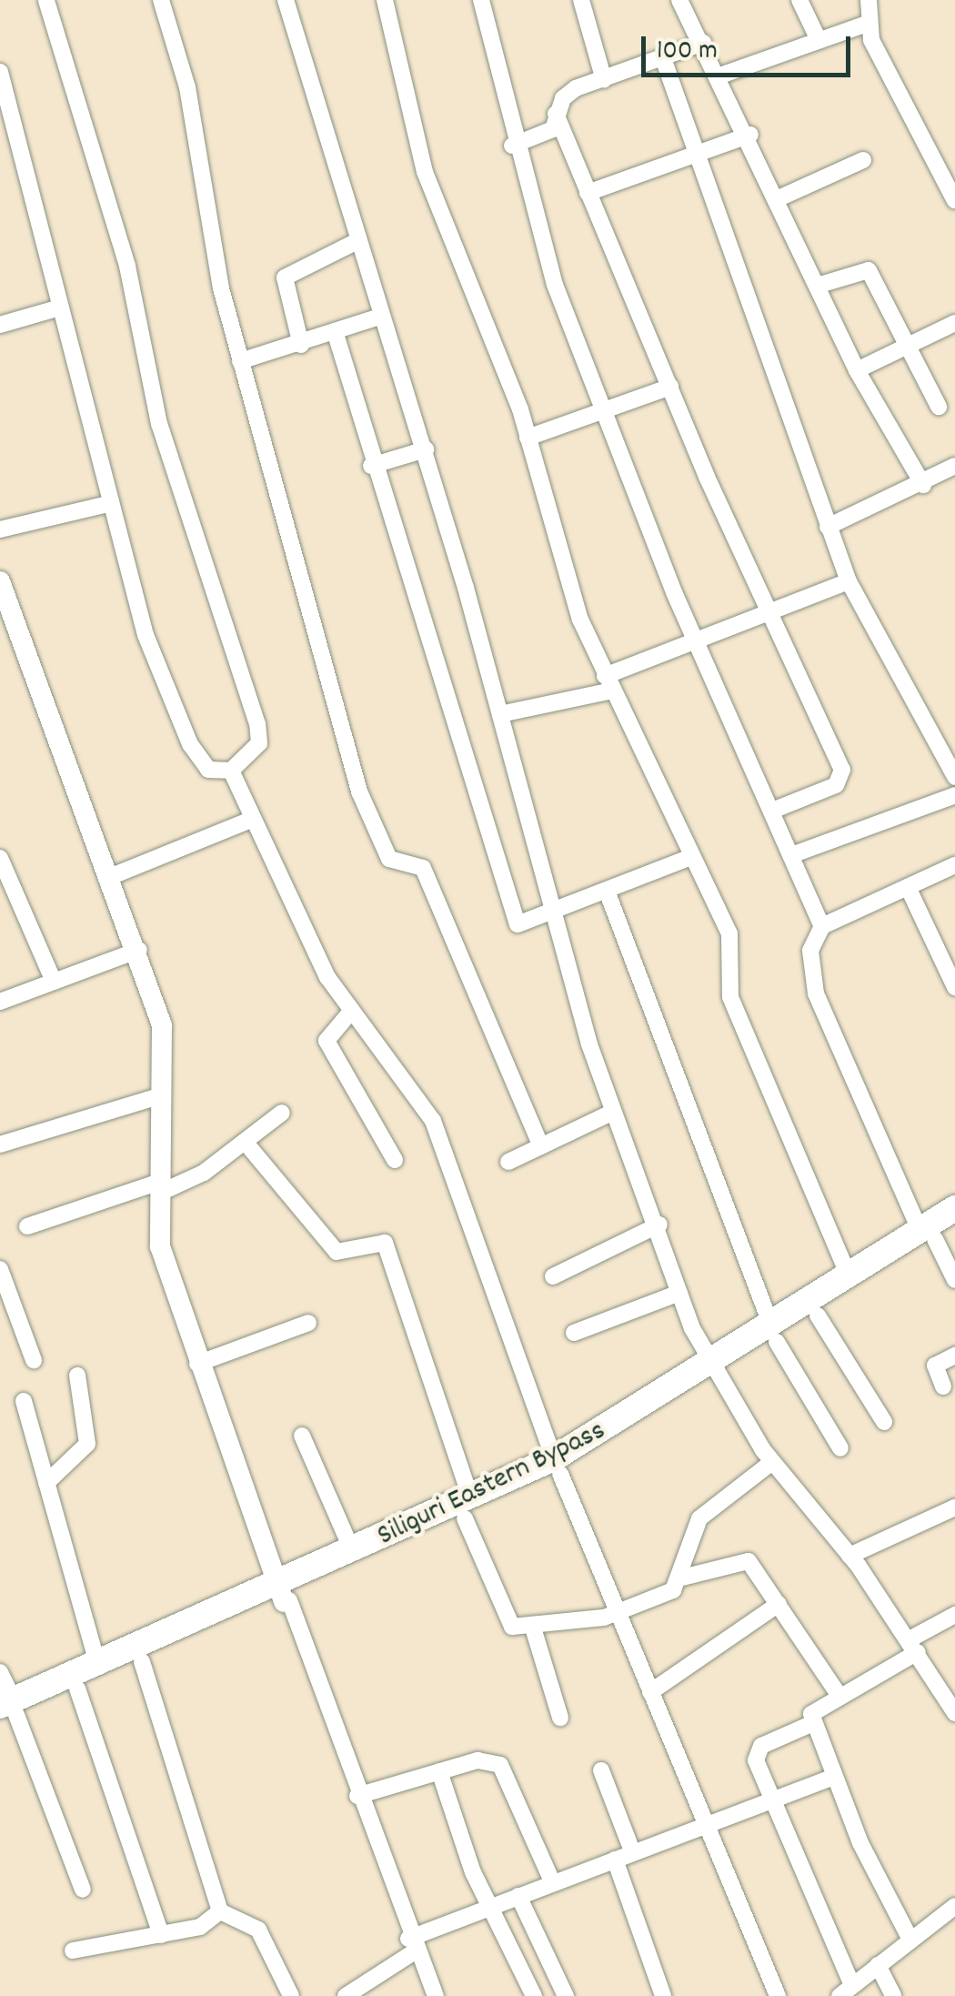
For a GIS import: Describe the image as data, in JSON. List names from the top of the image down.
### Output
{
  "streets": {
    "main road": ["Siliguri Eastern Bypass"]
  },
  "scale_bar": "100 m"
}
